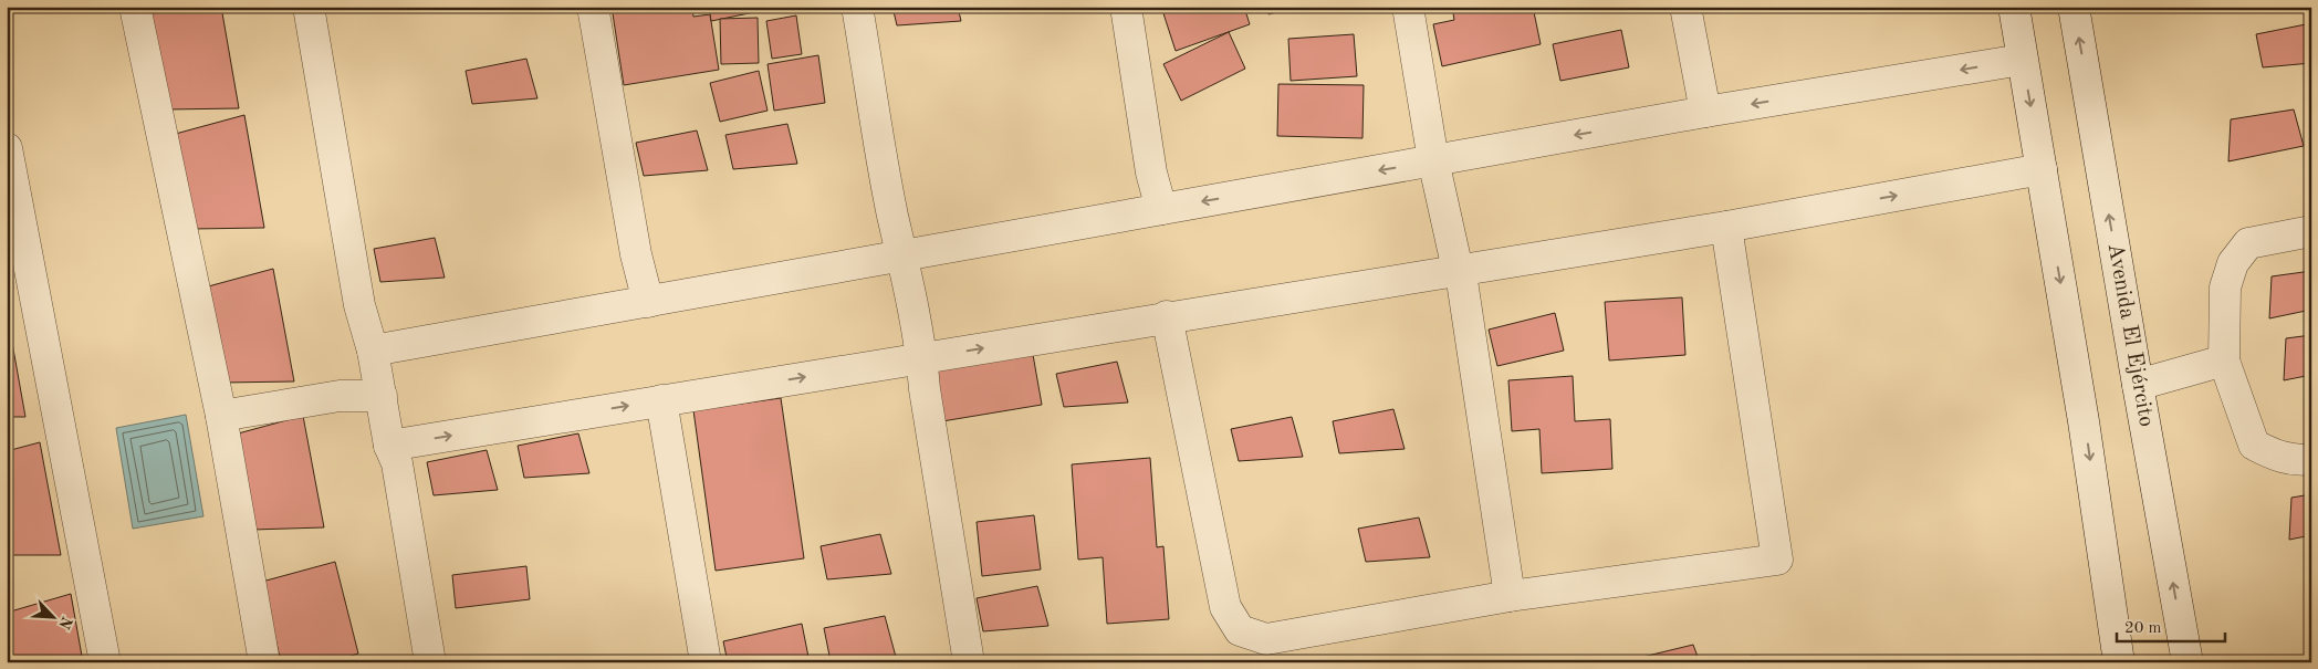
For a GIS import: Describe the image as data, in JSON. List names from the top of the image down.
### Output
{
  "streets": {
    "street": ["Avenida El Ejército"]
  },
  "scale_bar": "20 m",
  "north": "bottom right"
}
